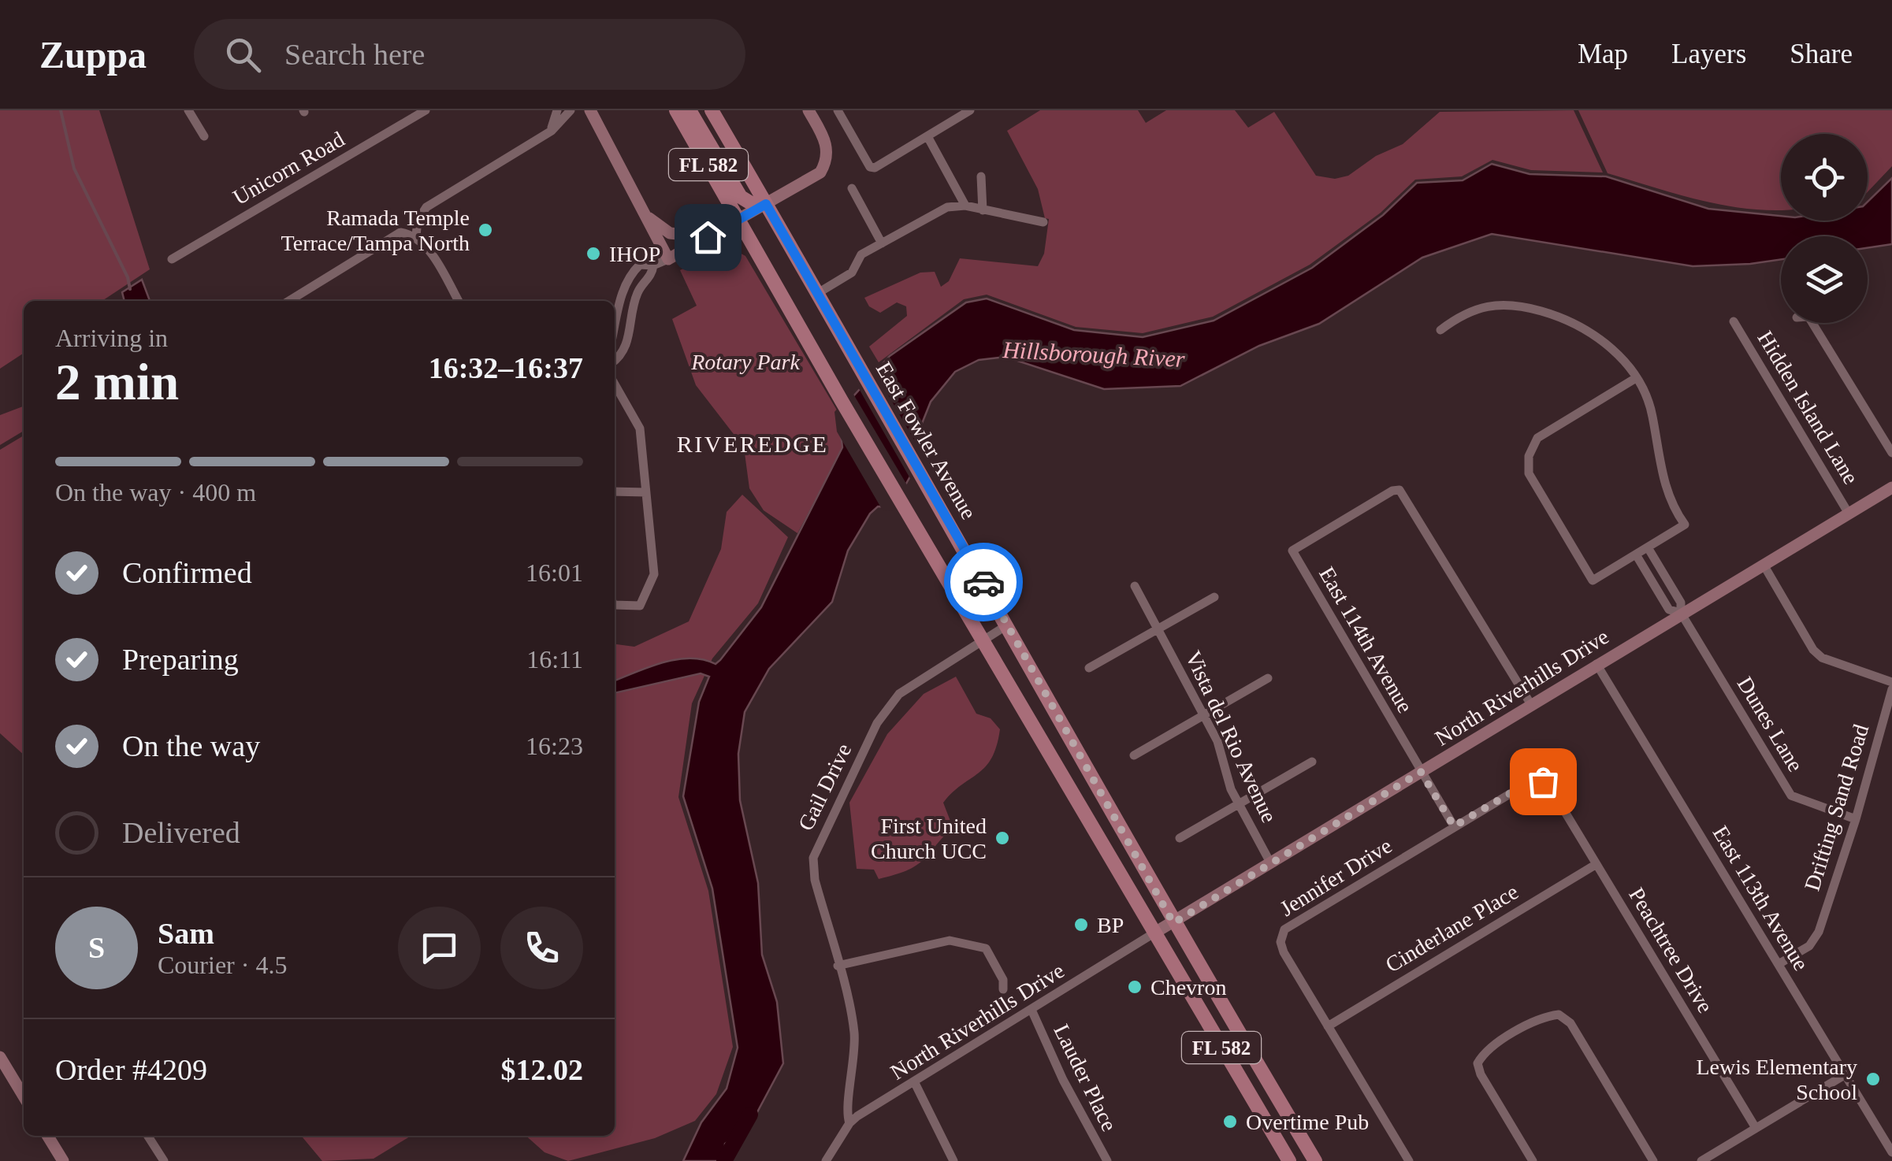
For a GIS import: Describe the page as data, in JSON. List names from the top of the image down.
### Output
{
  "streets": {
    "main road": ["FL 582", "East Fowler Avenue"],
    "street": [
      "Unicorn Road",
      "Hidden Island Lane",
      "East 114th Avenue",
      "North Riverhills Drive",
      "Dunes Lane",
      "Vista del Rio Avenue",
      "Gail Drive",
      "Drifting Sand Road",
      "Jennifer Drive",
      "East 113th Avenue",
      "Cinderlane Place",
      "Peachtree Drive",
      "Lauder Place"
    ]
  },
  "crossings": [
    ["FL 582", "North Riverhills Drive"],
    ["FL 582", "Gail Drive"],
    ["Hidden Island Lane", "North Riverhills Drive"],
    ["East Fowler Avenue", "North Riverhills Drive"],
    ["East Fowler Avenue", "Gail Drive"],
    ["East 114th Avenue", "North Riverhills Drive"],
    ["East 114th Avenue", "Jennifer Drive"],
    ["North Riverhills Drive", "Dunes Lane"],
    ["North Riverhills Drive", "Vista del Rio Avenue"],
    ["North Riverhills Drive", "Gail Drive"],
    ["North Riverhills Drive", "East 113th Avenue"],
    ["North Riverhills Drive", "Lauder Place"],
    ["Dunes Lane", "Drifting Sand Road"],
    ["Drifting Sand Road", "East 113th Avenue"],
    ["Jennifer Drive", "Cinderlane Place"],
    ["Jennifer Drive", "Peachtree Drive"],
    ["Cinderlane Place", "Peachtree Drive"]
  ],
  "districts": ["RIVEREDGE"],
  "water": ["Hillsborough River"],
  "parks": ["Rotary Park"],
  "places": [
    "Ramada Temple Terrace/Tampa North",
    "IHOP",
    "First United Church UCC",
    "BP",
    "Chevron",
    "Lewis Elementary School",
    "Overtime Pub"
  ],
  "page": {
    "header": "Zuppa",
    "search": "Search here",
    "nav": ["Map", "Layers", "Share"],
    "heading": ["2 min", "Arriving in", "16:32–16:37"],
    "panel": [
      "Sam",
      "Courier · 4.5",
      "Order #4209",
      "$12.02"
    ],
    "bar": "On the way · 400 m",
    "list": [
      ["Confirmed", "16:01"],
      ["Preparing", "16:11"],
      ["On the way", "16:23"],
      "Delivered"
    ],
    "round": "S"
  }
}
